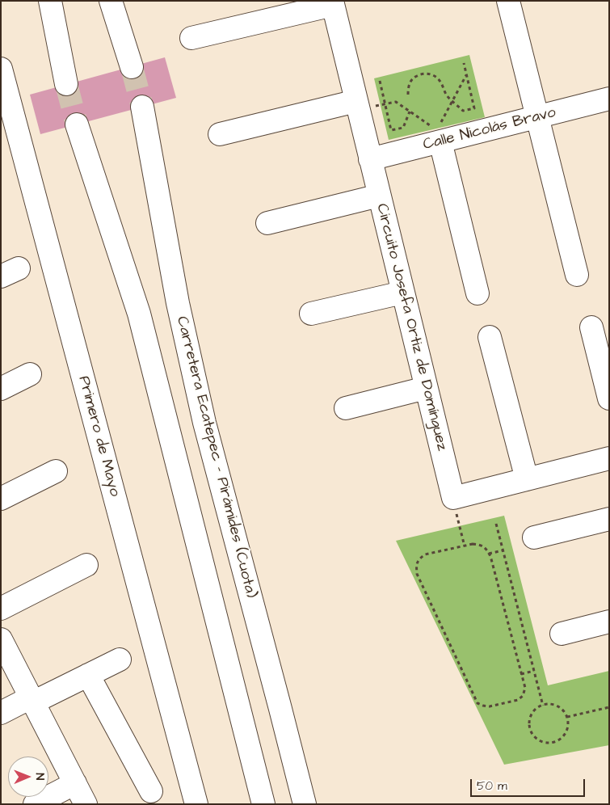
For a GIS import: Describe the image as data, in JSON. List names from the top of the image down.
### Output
{
  "streets": {
    "main road": [
      "Calle Nicolás Bravo",
      "Circuito Josefa Ortiz de Domínguez",
      "Primero de Mayo",
      "Carretera Ecatepec - Pirámides (Cuota)"
    ]
  },
  "crossings": [
    ["Calle Nicolás Bravo", "Circuito Josefa Ortiz de Domínguez"]
  ],
  "scale_bar": "50 m",
  "north": "right"
}
